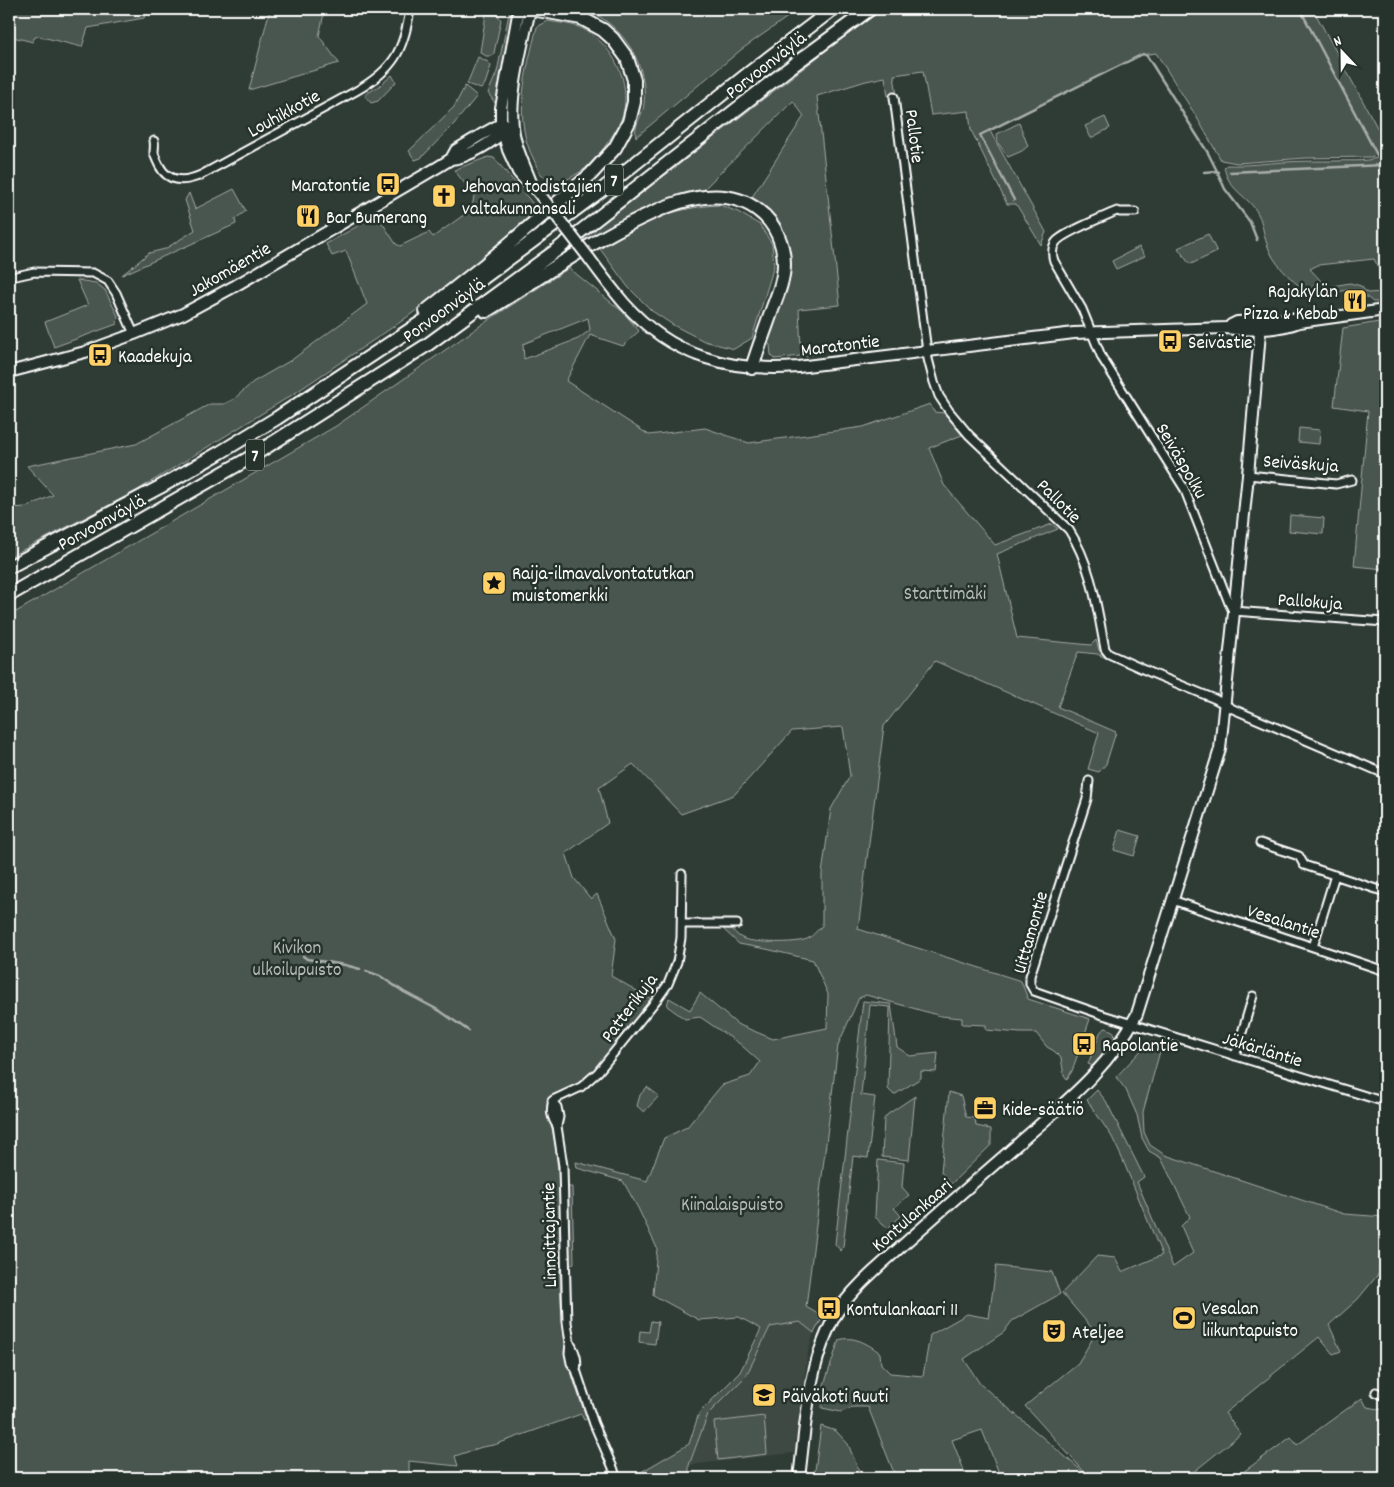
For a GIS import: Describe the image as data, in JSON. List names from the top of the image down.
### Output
{
  "streets": {
    "highway": ["Porvoonväylä", "7"],
    "main road": ["Jakomäentie", "Maratontie", "Kontulankaari"],
    "street": [
      "Louhikkotie",
      "Pallotie",
      "Seiväspolku",
      "Seiväskuja",
      "Pallokuja",
      "Vesalantie",
      "Uittamontie",
      "Patterikuja",
      "Jäkärläntie",
      "Linnoittajantie"
    ]
  },
  "crossings": [
    ["Pallotie", "Maratontie"],
    ["Jakomäentie", "Maratontie"],
    ["Maratontie", "Seiväspolku"],
    ["Seiväspolku", "Pallokuja"],
    ["Uittamontie", "Jäkärläntie"],
    ["Uittamontie", "Kontulankaari"],
    ["Patterikuja", "Linnoittajantie"],
    ["Jäkärläntie", "Kontulankaari"]
  ],
  "parks": ["Starttimäki", "Kivikon ulkoilupuisto", "Kiinalaispuisto"],
  "places": {
    "bus stop": [
      "Maratontie",
      "Seivästie",
      "Kaadekuja",
      "Rapolantie",
      "Kontulankaari 11"
    ],
    "church": ["Jehovan todistajien valtakunnansali"],
    "restaurant": ["Bar Bumerang", "Rajakylän Pizza & Kebab"],
    "place": ["Raija-ilmavalvontatutkan muistomerkki"],
    "office": ["Kide-säätiö"],
    "sports": ["Vesalan liikuntapuisto"],
    "theatre": ["Ateljee"],
    "school or university": ["Päiväkoti Ruuti"]
  },
  "north": "top"
}
